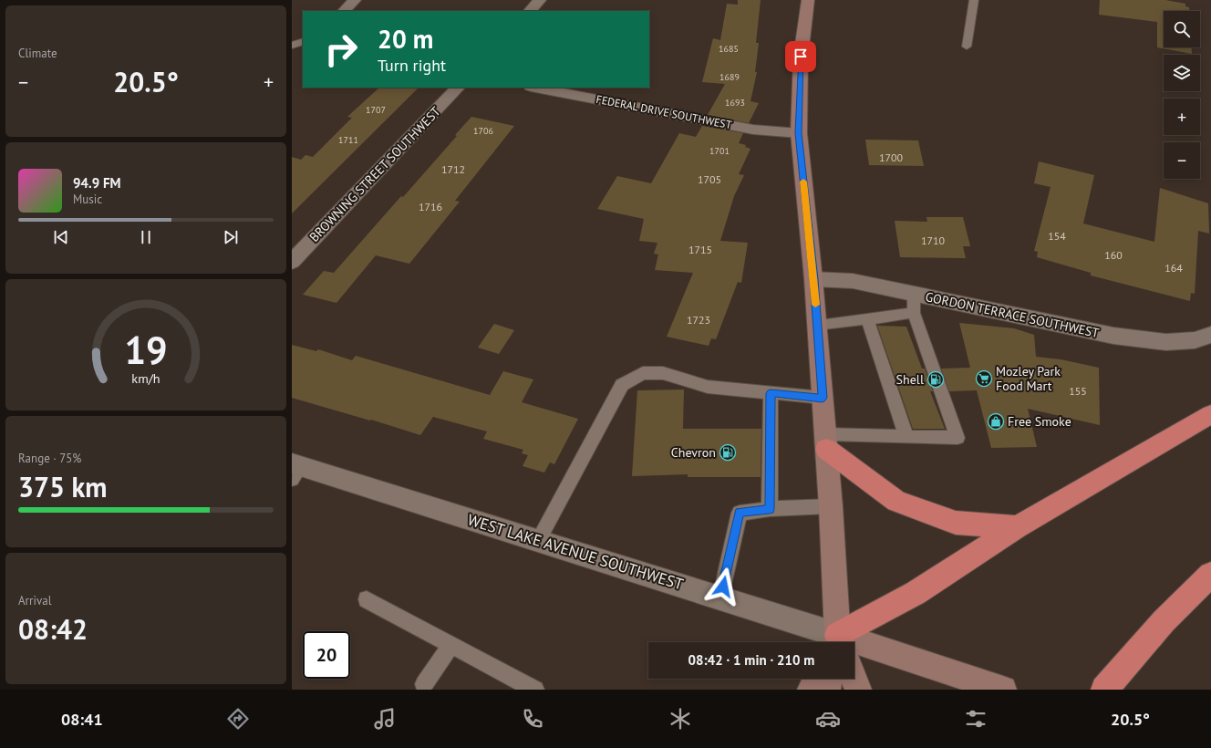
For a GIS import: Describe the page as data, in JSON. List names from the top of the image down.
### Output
{
  "streets": {
    "main road": ["WEST LAKE AVENUE SOUTHWEST"],
    "street": ["FEDERAL DRIVE SOUTHWEST", "BROWNING STREET SOUTHWEST", "GORDON TERRACE SOUTHWEST"]
  },
  "places": {
    "supermarket": ["Mozley Park Food Mart"],
    "fuel station": ["Shell", "Chevron"],
    "shop": ["Free Smoke"]
  },
  "house_numbers": [
    "1685",
    "1689",
    "1693",
    "1707",
    "1706",
    "1711",
    "1701",
    "1700",
    "1712",
    "1705",
    "1716",
    "154",
    "1710",
    "1715",
    "160",
    "164",
    "1723",
    "155"
  ],
  "page": {
    "tile": [
      "Climate",
      ["Range · 75%", "375 km"],
      ["Arrival", "08:42"]
    ],
    "map_buttons": ["+", "−"],
    "turn": ["20 m", "Turn right"],
    "heat": ["−", "20.5°", "+"],
    "song": ["94.9 FM", "Music"],
    "limit": "20",
    "trip": "08:42 · 1 min · 210 m",
    "tabs": ["08:41", "20.5°"],
    "gauge": ["19", "km/h"]
  }
}
